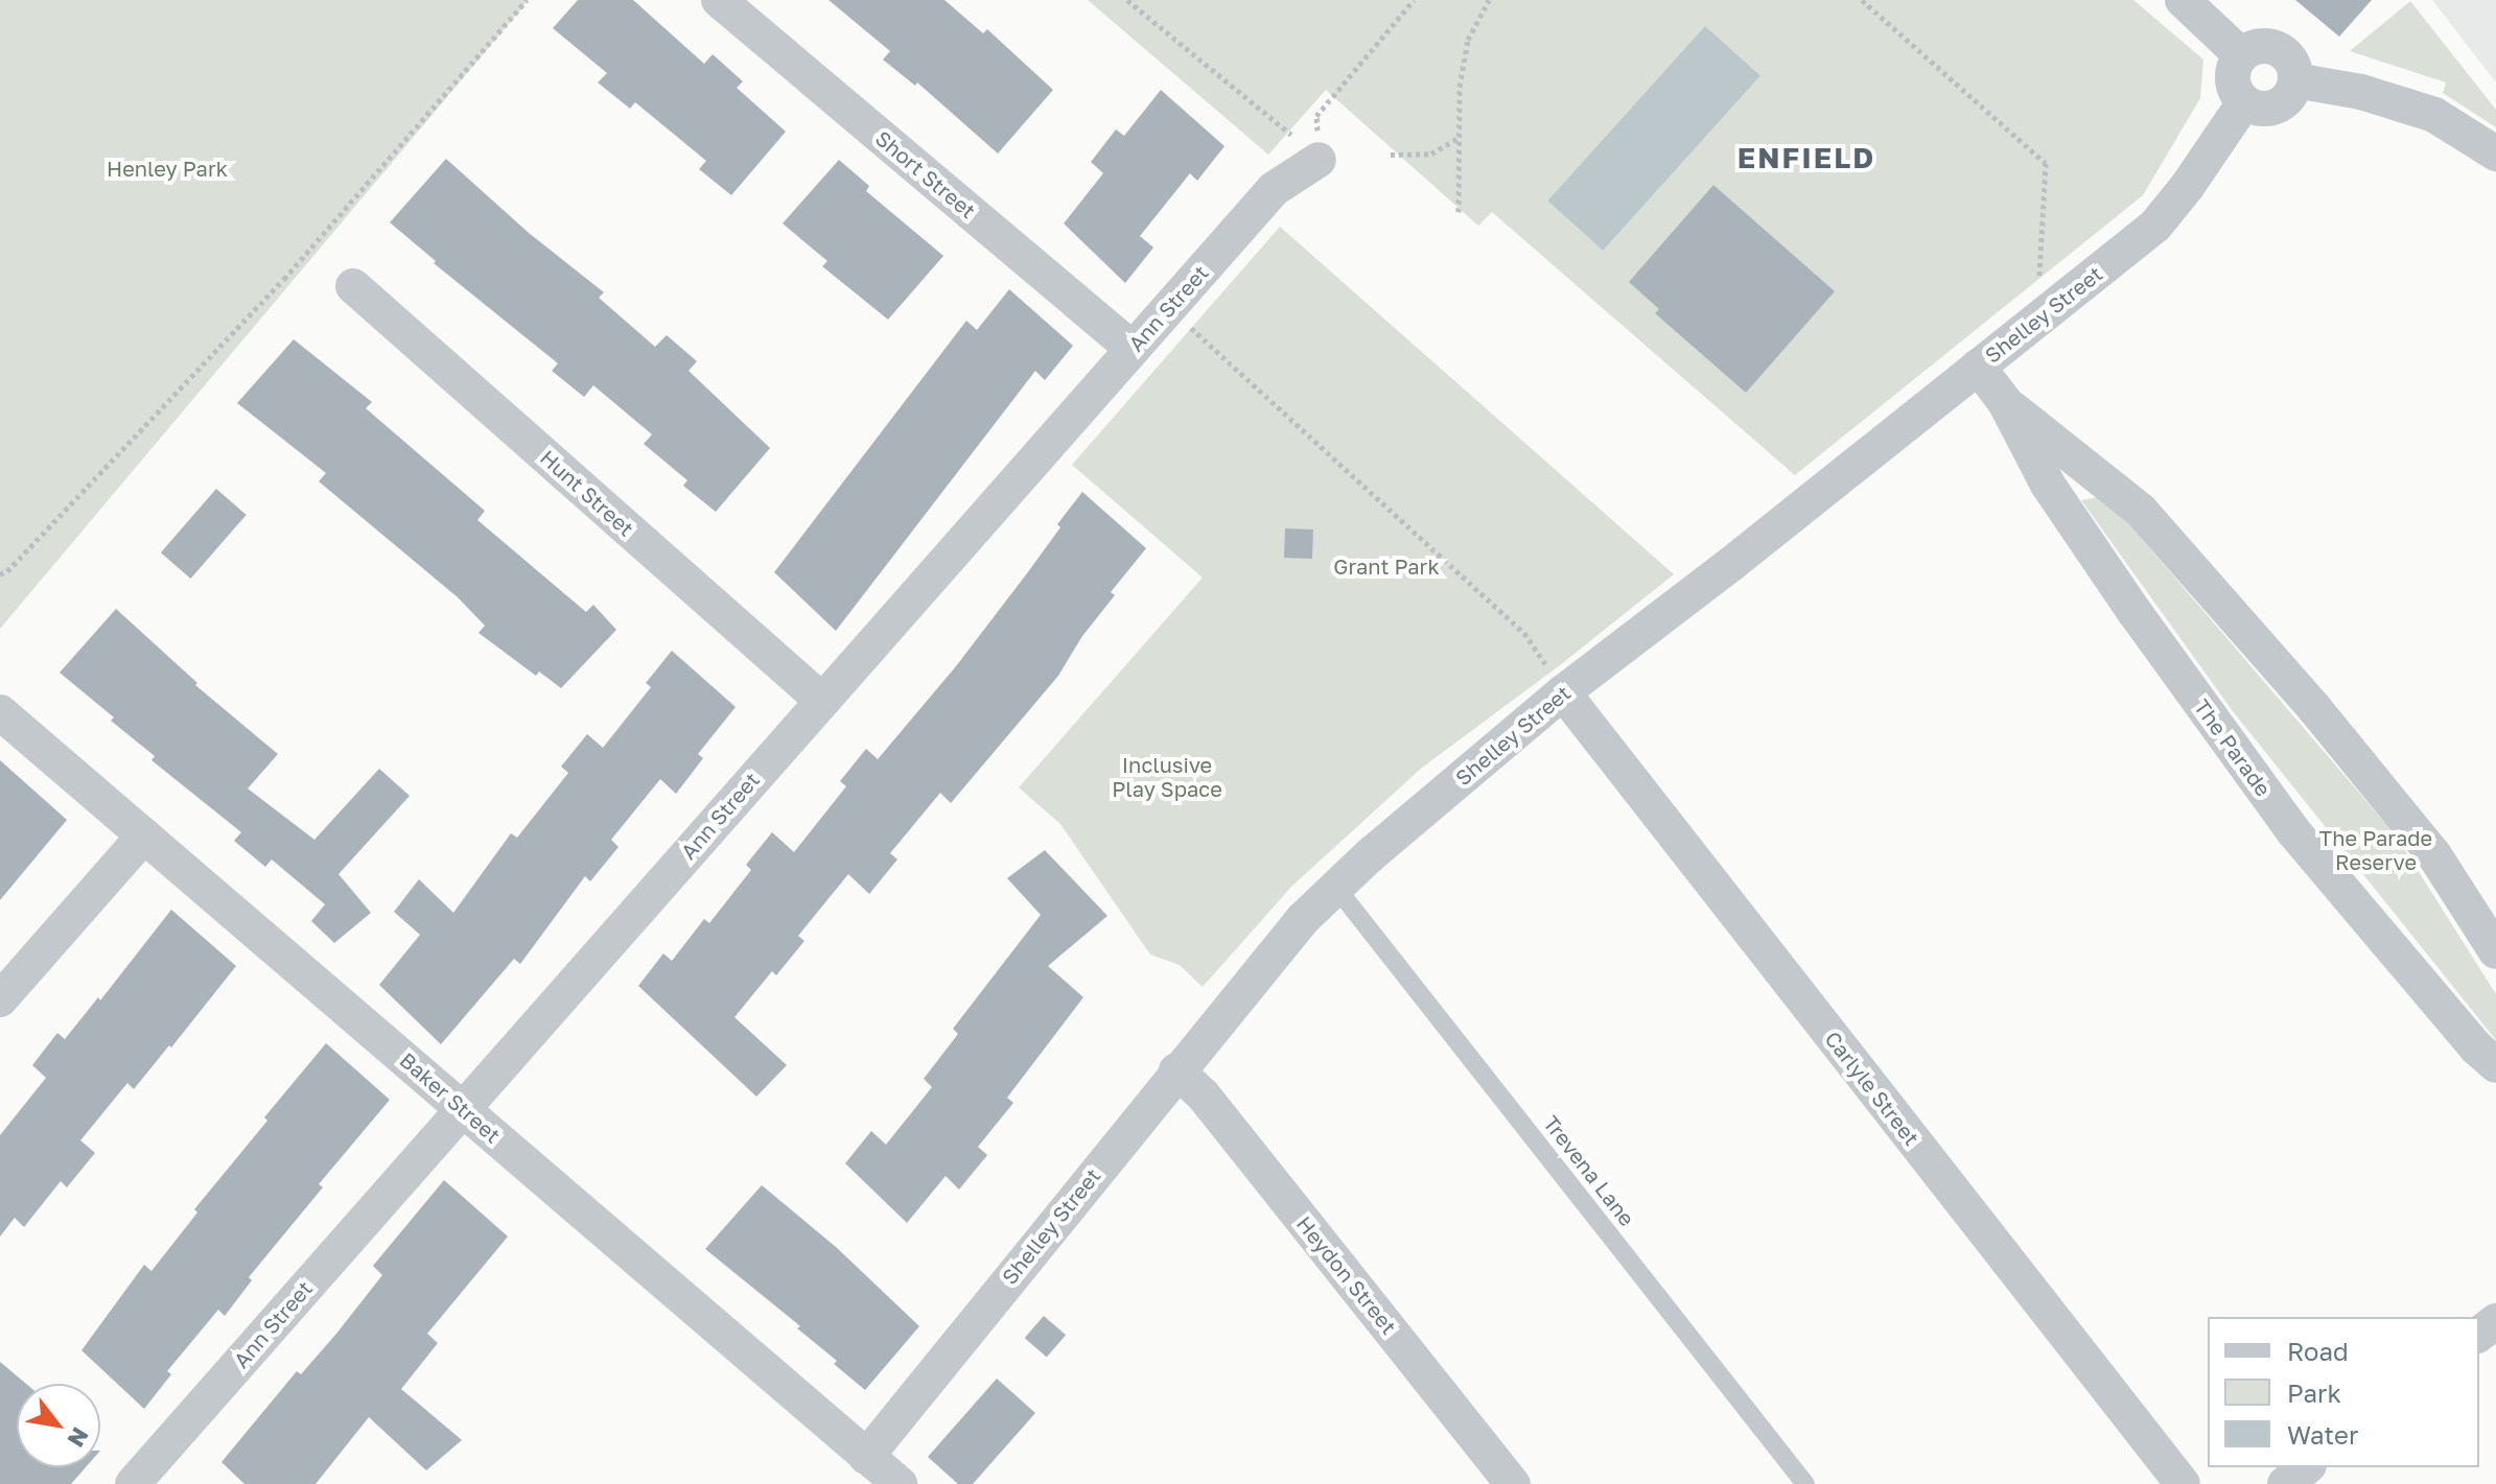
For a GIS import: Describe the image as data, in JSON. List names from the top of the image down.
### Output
{
  "streets": {
    "street": [
      "Short Street",
      "Ann Street",
      "Shelley Street",
      "Hunt Street",
      "The Parade",
      "Carlyle Street",
      "Baker Street",
      "Heydon Street"
    ],
    "lane": ["Trevena Lane"]
  },
  "crossings": [
    ["Short Street", "Ann Street"],
    ["Ann Street", "Hunt Street"],
    ["Ann Street", "Baker Street"],
    ["Shelley Street", "The Parade"],
    ["Shelley Street", "Carlyle Street"],
    ["Shelley Street", "Baker Street"],
    ["Shelley Street", "Trevena Lane"],
    ["Shelley Street", "Heydon Street"]
  ],
  "districts": ["ENFIELD"],
  "parks": [
    "Henley Park",
    "Grant Park",
    "Inclusive Play Space",
    "The Parade Reserve"
  ],
  "legend": ["Road", "Park", "Water"],
  "north": "bottom right"
}
